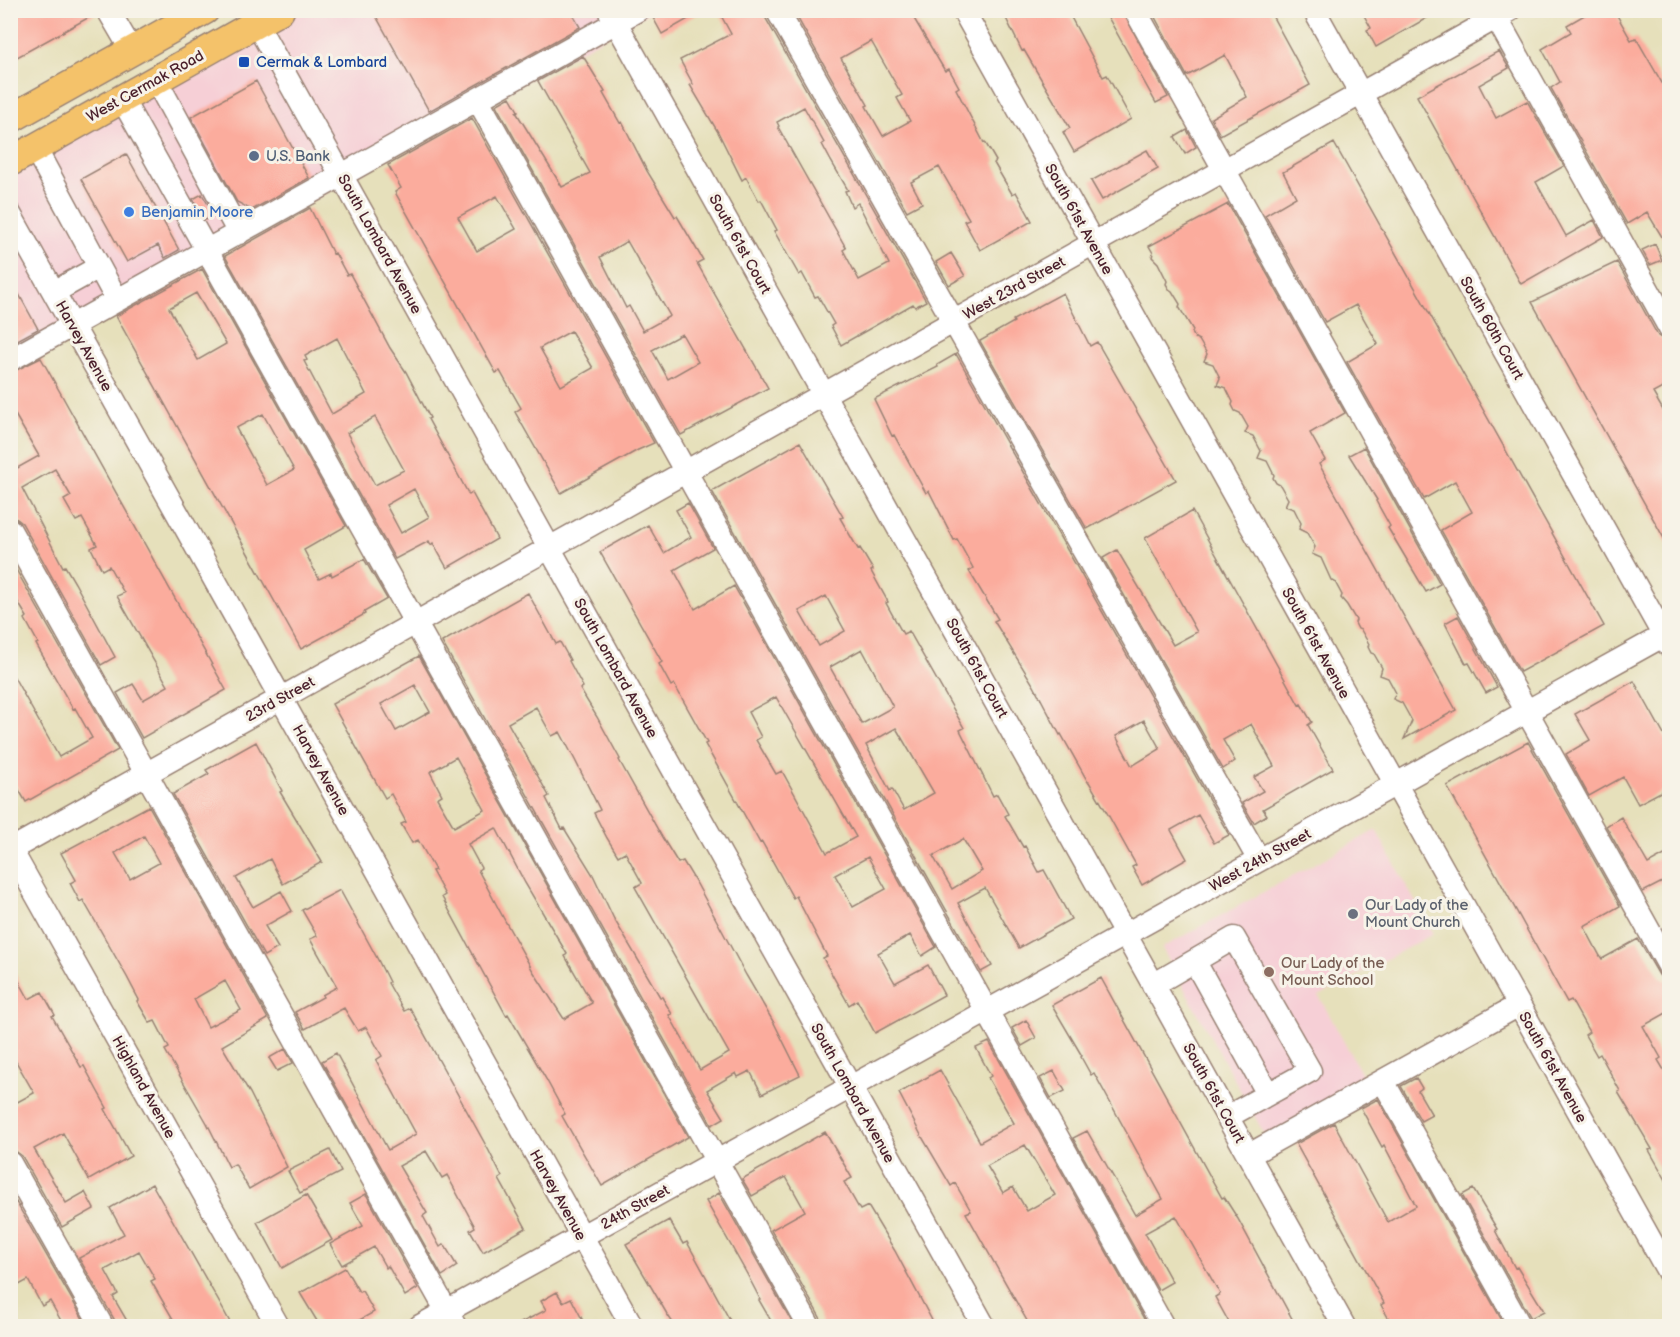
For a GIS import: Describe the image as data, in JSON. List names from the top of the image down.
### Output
{
  "streets": {
    "main road": ["West Cermak Road"],
    "street": [
      "South 61st Avenue",
      "South Lombard Avenue",
      "South 61st Court",
      "West 23rd Street",
      "South 60th Court",
      "Harvey Avenue",
      "23rd Street",
      "West 24th Street",
      "Highland Avenue",
      "24th Street"
    ]
  },
  "crossings": [
    ["West Cermak Road", "South Lombard Avenue"],
    ["South 61st Avenue", "West 23rd Street"],
    ["South 61st Avenue", "West 24th Street"],
    ["South Lombard Avenue", "West 23rd Street"],
    ["South Lombard Avenue", "23rd Street"],
    ["South Lombard Avenue", "West 24th Street"],
    ["South Lombard Avenue", "24th Street"],
    ["South 61st Court", "West 23rd Street"],
    ["South 61st Court", "West 24th Street"],
    ["West 23rd Street", "South 60th Court"],
    ["West 23rd Street", "23rd Street"],
    ["South 60th Court", "West 24th Street"],
    ["Harvey Avenue", "23rd Street"],
    ["Harvey Avenue", "24th Street"],
    ["23rd Street", "Highland Avenue"],
    ["West 24th Street", "24th Street"]
  ],
  "places": {
    "transit": ["Cermak & Lombard"],
    "other": [
      "U.S. Bank",
      "Benjamin Moore",
      "Our Lady of the Mount Church",
      "Our Lady of the Mount School"
    ]
  }
}
